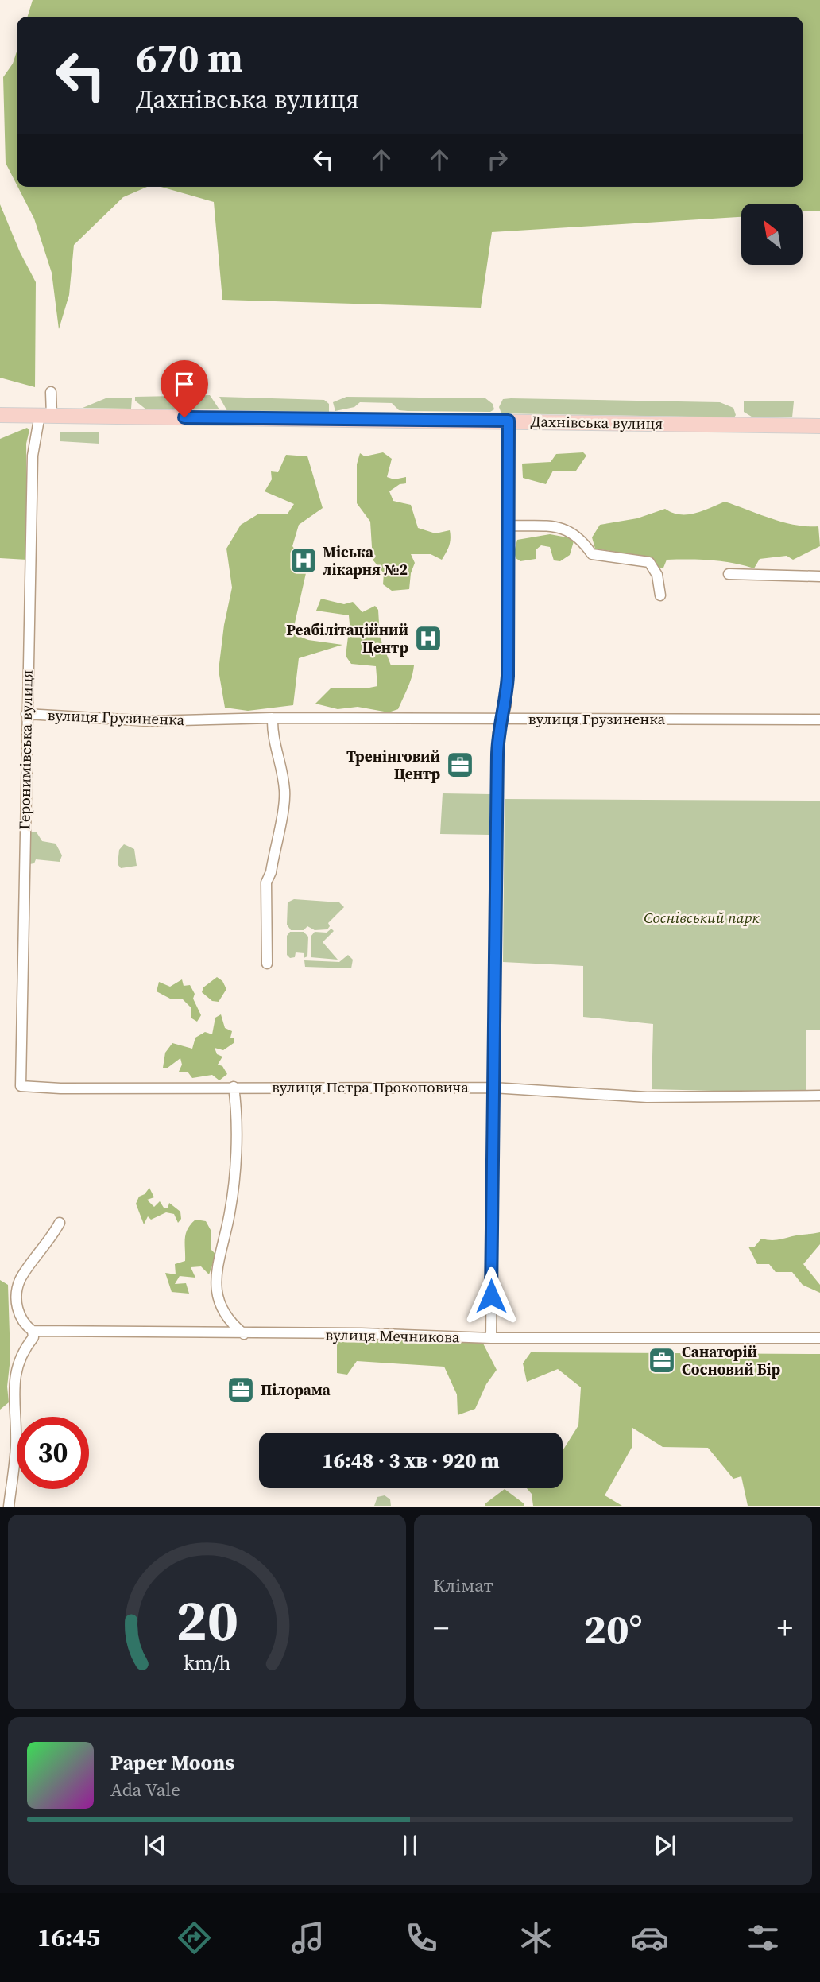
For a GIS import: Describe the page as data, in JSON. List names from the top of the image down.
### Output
{
  "streets": {
    "main road": ["Дахнівська вулиця"],
    "street": [
      "вулиця Грузиненка",
      "Геронимівська вулиця",
      "вулиця Петра Прокоповича",
      "вулиця Мечникова"
    ]
  },
  "crossings": [
    ["Дахнівська вулиця", "Геронимівська вулиця"],
    ["вулиця Грузиненка", "Геронимівська вулиця"],
    ["Геронимівська вулиця", "вулиця Петра Прокоповича"]
  ],
  "parks": ["Соснівський парк"],
  "places": {
    "hospital": ["Міська лікарня №2", "Реабілітаційний Центр"],
    "office": ["Тренінговий Центр", "Санаторій Сосновий Бір", "Пілорама"]
  },
  "north": "top left",
  "page": {
    "turn": ["670 m", "Дахнівська вулиця"],
    "limit": "30",
    "trip": "16:48 · 3 хв · 920 m",
    "tile": "Клімат",
    "heat": ["−", "20°", "+"],
    "song": ["Paper Moons", "Ada Vale"],
    "tabs": "16:45",
    "gauge": ["20", "km/h"]
  }
}
